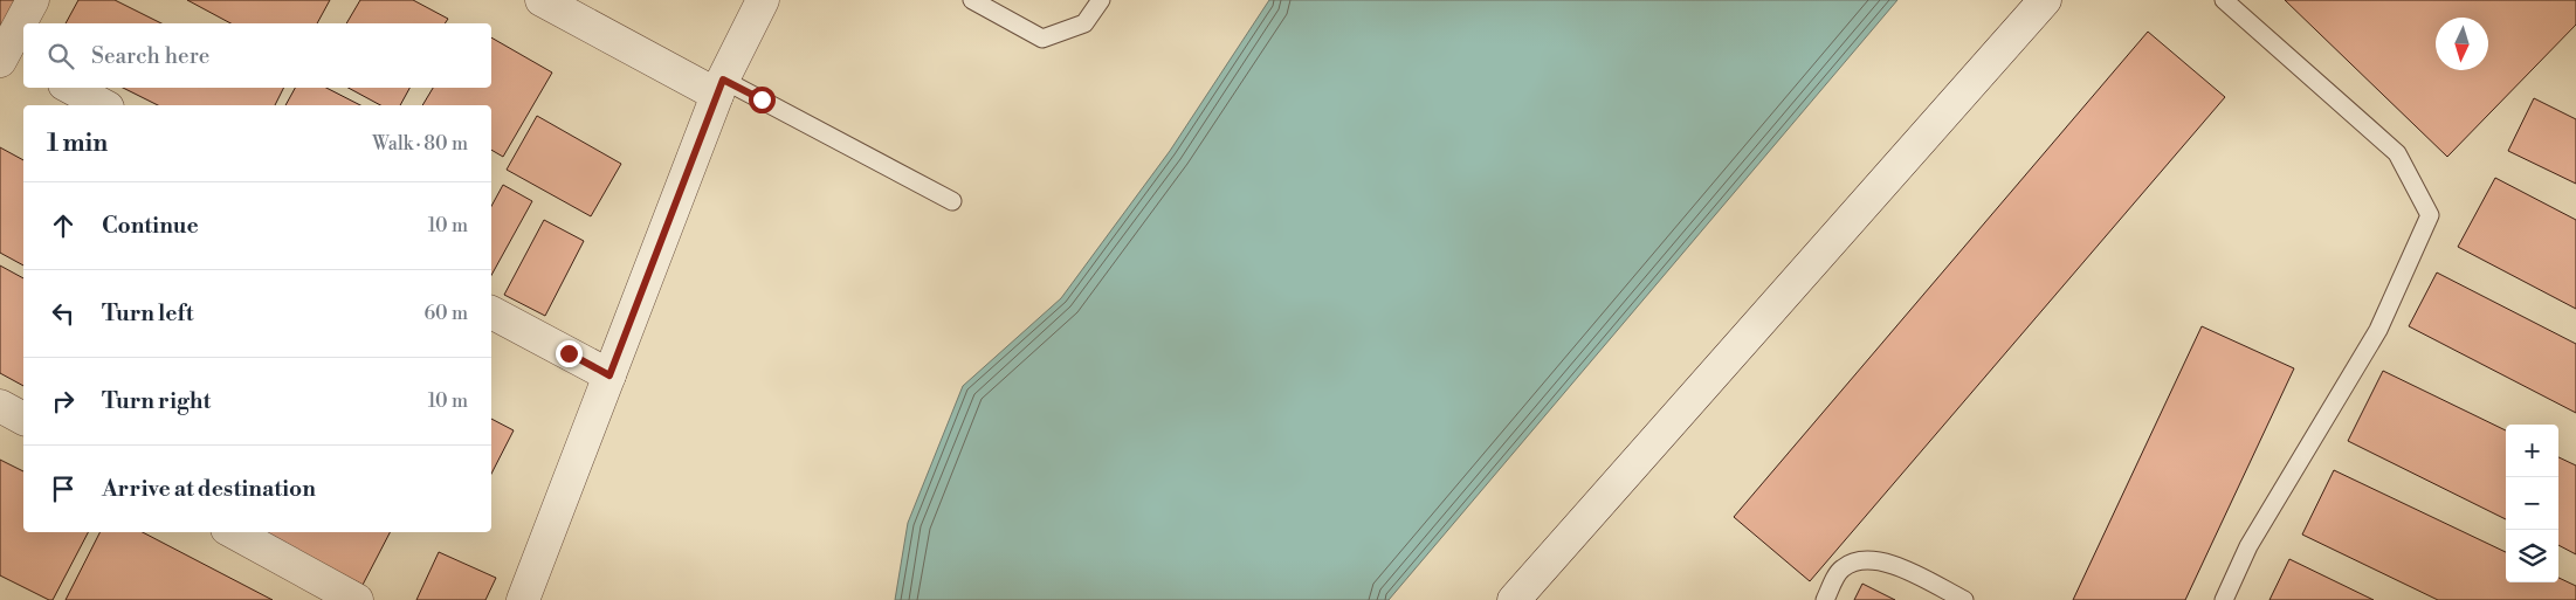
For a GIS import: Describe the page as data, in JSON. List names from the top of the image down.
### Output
{
  "north": "bottom",
  "page": {
    "search": "Search here",
    "heading": ["1 min", "Walk · 80 m"],
    "list": [
      ["Continue", "10 m"],
      ["Turn left", "60 m"],
      ["Turn right", "10 m"],
      "Arrive at destination"
    ],
    "map_buttons": ["+", "−"]
  }
}
